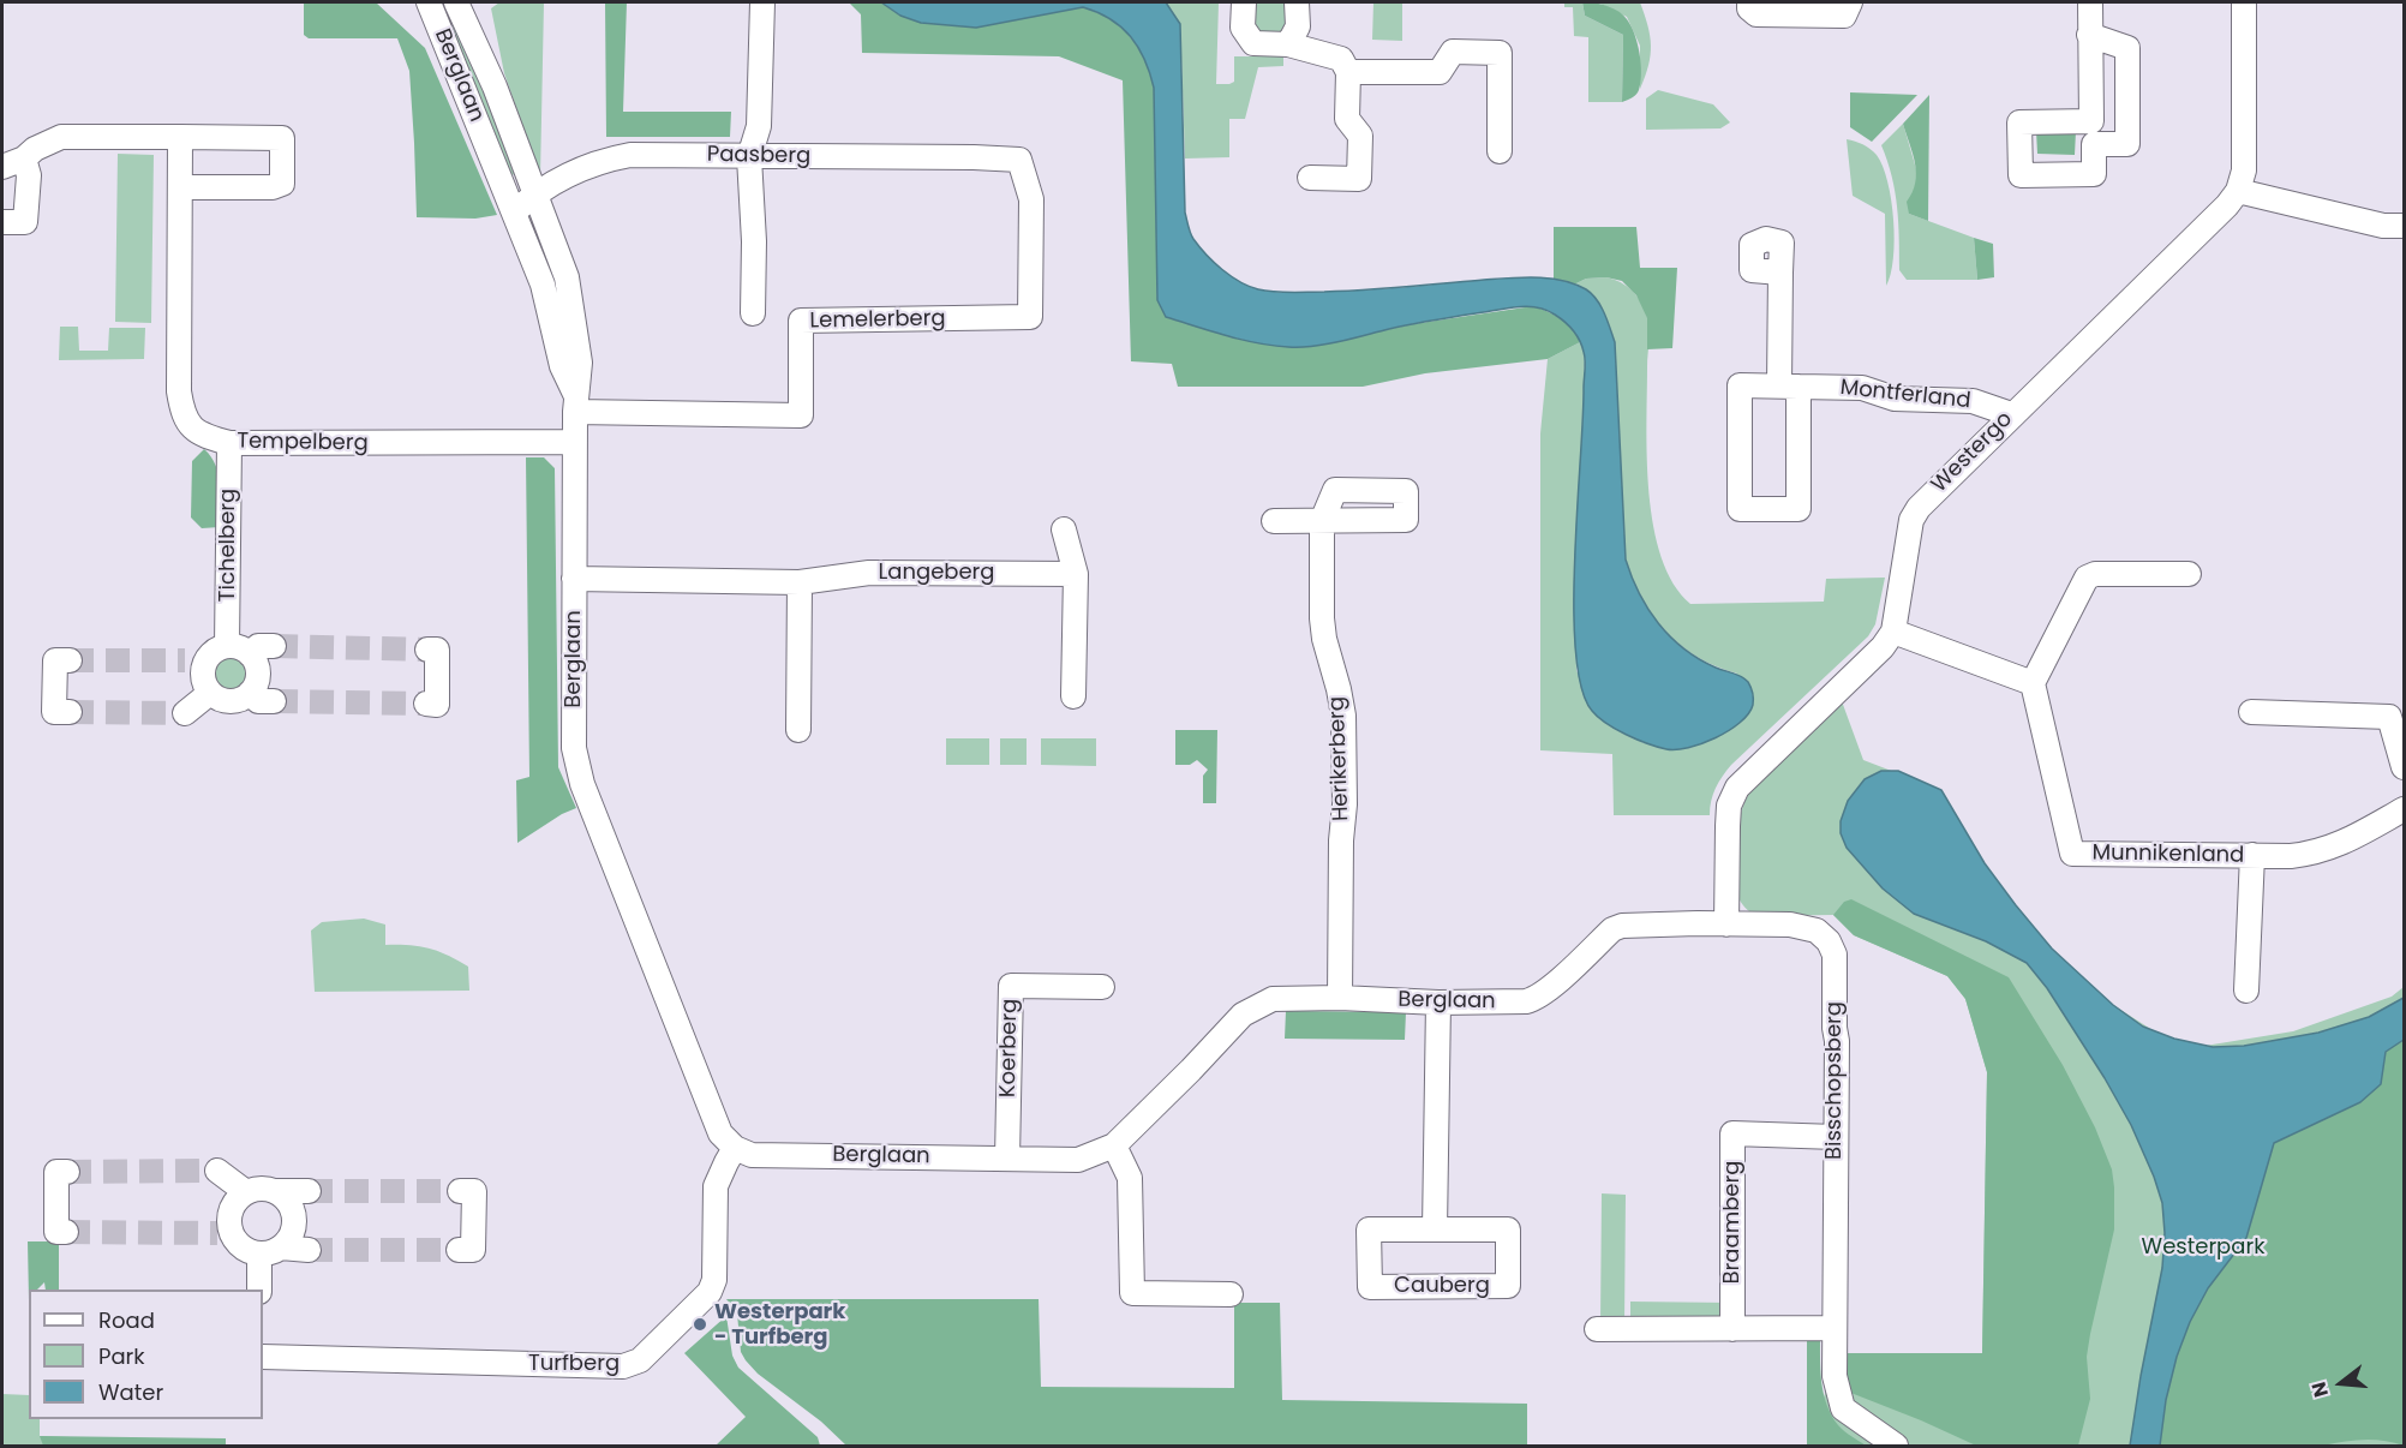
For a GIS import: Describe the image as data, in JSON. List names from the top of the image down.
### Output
{
  "streets": {
    "street": [
      "Berglaan",
      "Paasberg",
      "Lemelerberg",
      "Montferland",
      "Tempelberg",
      "Westergo",
      "Tichelberg",
      "Langeberg",
      "Herikerberg",
      "Munnikenland",
      "Koerberg",
      "Bisschopsberg",
      "Braamberg",
      "Cauberg",
      "Turfberg"
    ]
  },
  "crossings": [
    ["Berglaan", "Paasberg"],
    ["Berglaan", "Lemelerberg"],
    ["Berglaan", "Tempelberg"],
    ["Berglaan", "Langeberg"],
    ["Berglaan", "Herikerberg"],
    ["Berglaan", "Koerberg"],
    ["Berglaan", "Bisschopsberg"],
    ["Berglaan", "Turfberg"],
    ["Paasberg", "Lemelerberg"],
    ["Montferland", "Westergo"],
    ["Tempelberg", "Tichelberg"],
    ["Bisschopsberg", "Braamberg"]
  ],
  "parks": ["Westerpark"],
  "places": ["Westerpark - Turfberg"],
  "legend": ["Road", "Park", "Water"],
  "north": "left"
}
